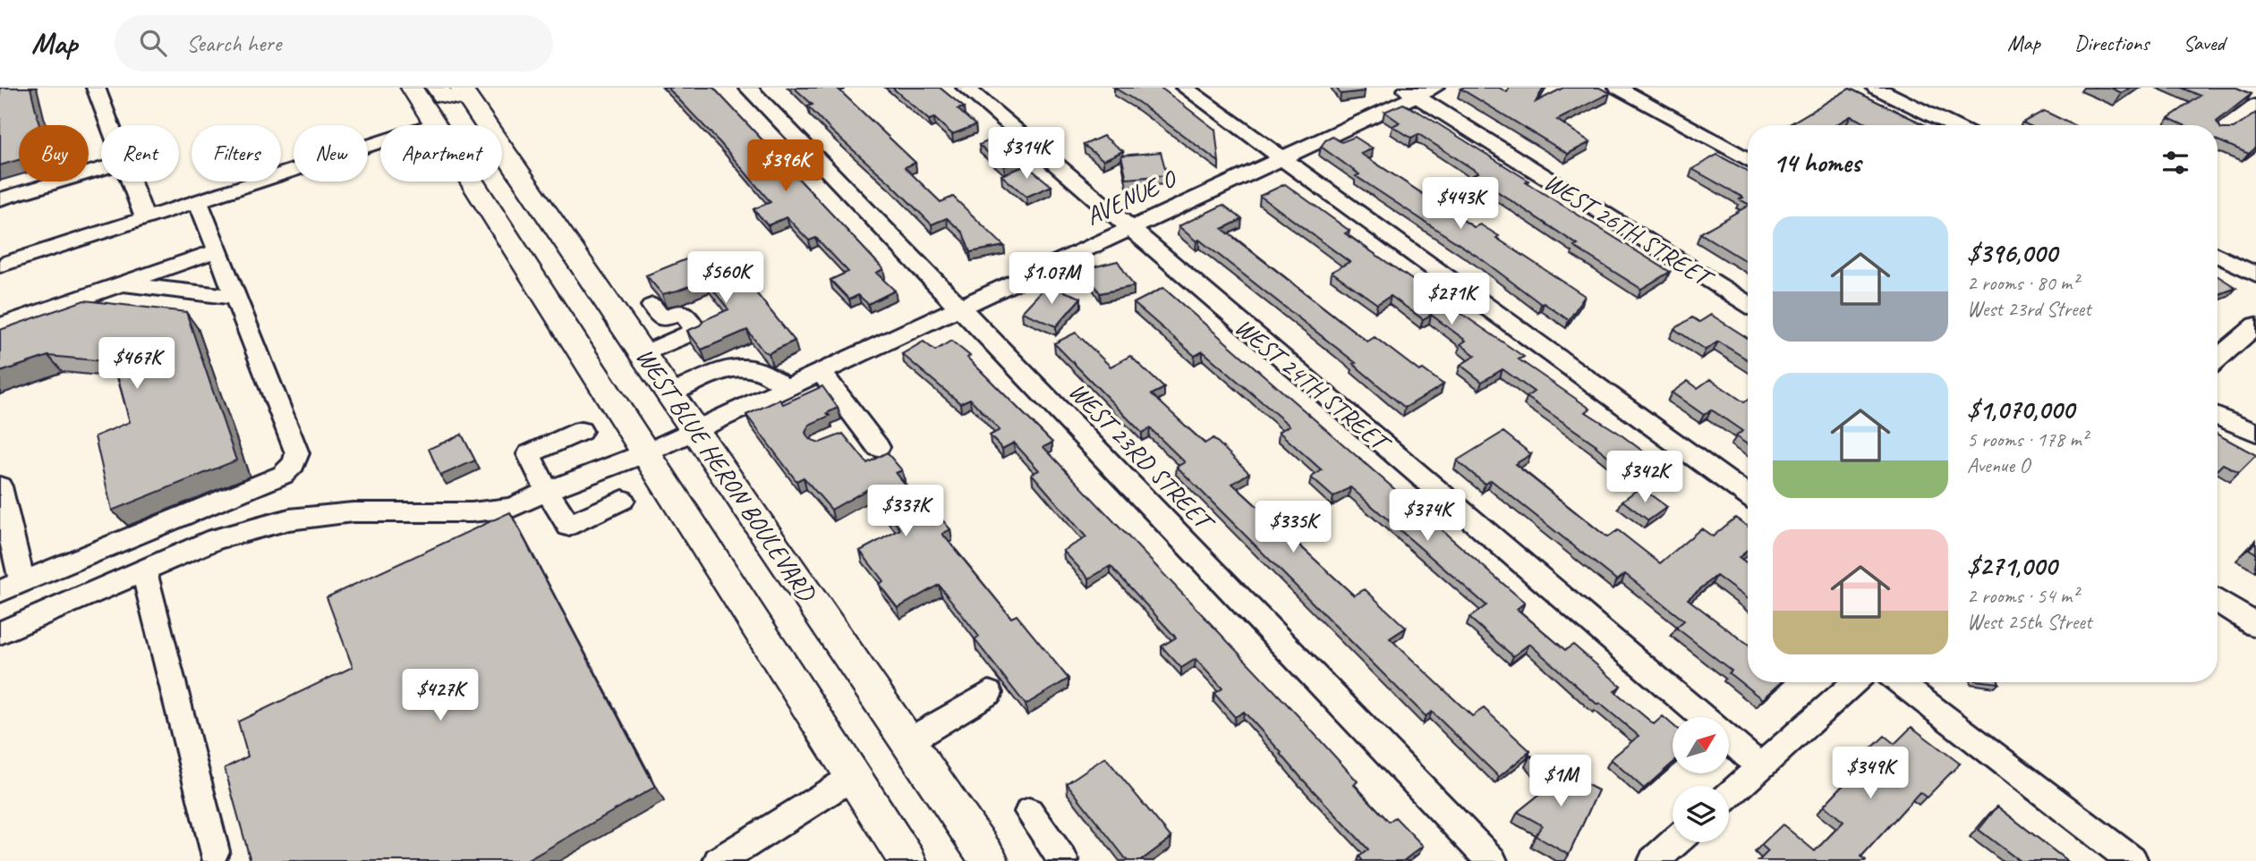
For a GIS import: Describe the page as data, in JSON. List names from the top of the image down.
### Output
{
  "streets": {
    "main road": ["WEST BLUE HERON BOULEVARD"],
    "street": [
      "AVENUE O",
      "WEST 26TH STREET",
      "WEST 24TH STREET",
      "WEST 23RD STREET"
    ]
  },
  "crossings": [
    ["AVENUE O", "WEST 26TH STREET"],
    ["AVENUE O", "WEST 24TH STREET"],
    ["AVENUE O", "WEST 23RD STREET"],
    ["AVENUE O", "WEST BLUE HERON BOULEVARD"]
  ],
  "north": "top right",
  "page": {
    "header": "Map",
    "search": "Search here",
    "nav": ["Map", "Directions", "Saved"],
    "chip": [
      "Buy",
      "Rent",
      "Filters",
      "New",
      "Apartment"
    ],
    "heading": "14 homes",
    "price": [
      "$314K",
      "$396K",
      "$443K",
      "$560K",
      "$1.07M",
      "$271K",
      "$467K",
      "$342K",
      "$337K",
      "$374K",
      "$335K",
      "$427K",
      "$349K",
      "$1M"
    ],
    "list": [
      {
        "name": "$396,000",
        "note": "2 rooms · 80 m² · West 23rd Street"
      },
      {
        "name": "$1,070,000",
        "note": "5 rooms · 178 m² · Avenue O"
      },
      {
        "name": "$271,000",
        "note": "2 rooms · 54 m² · West 25th Street"
      }
    ]
  }
}
